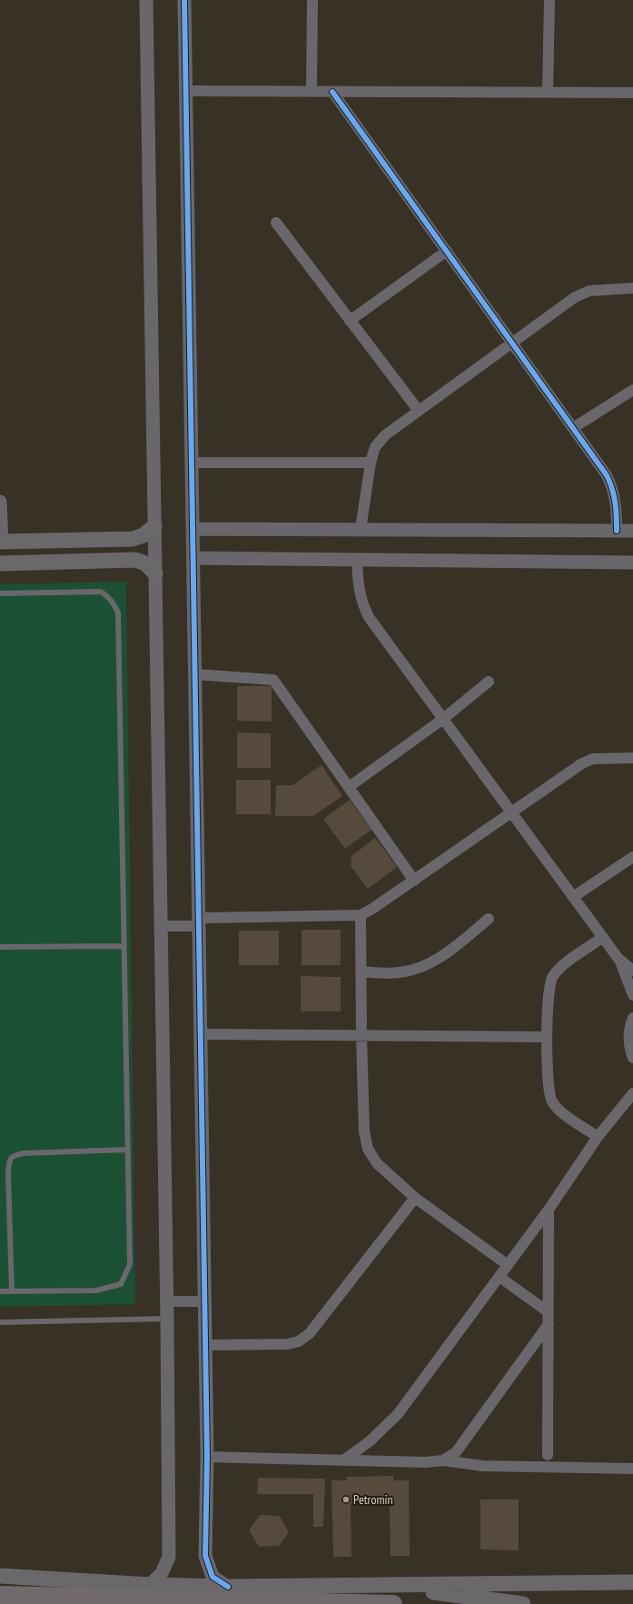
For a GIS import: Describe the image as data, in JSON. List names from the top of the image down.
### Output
{
  "places": ["Petromin"]
}
